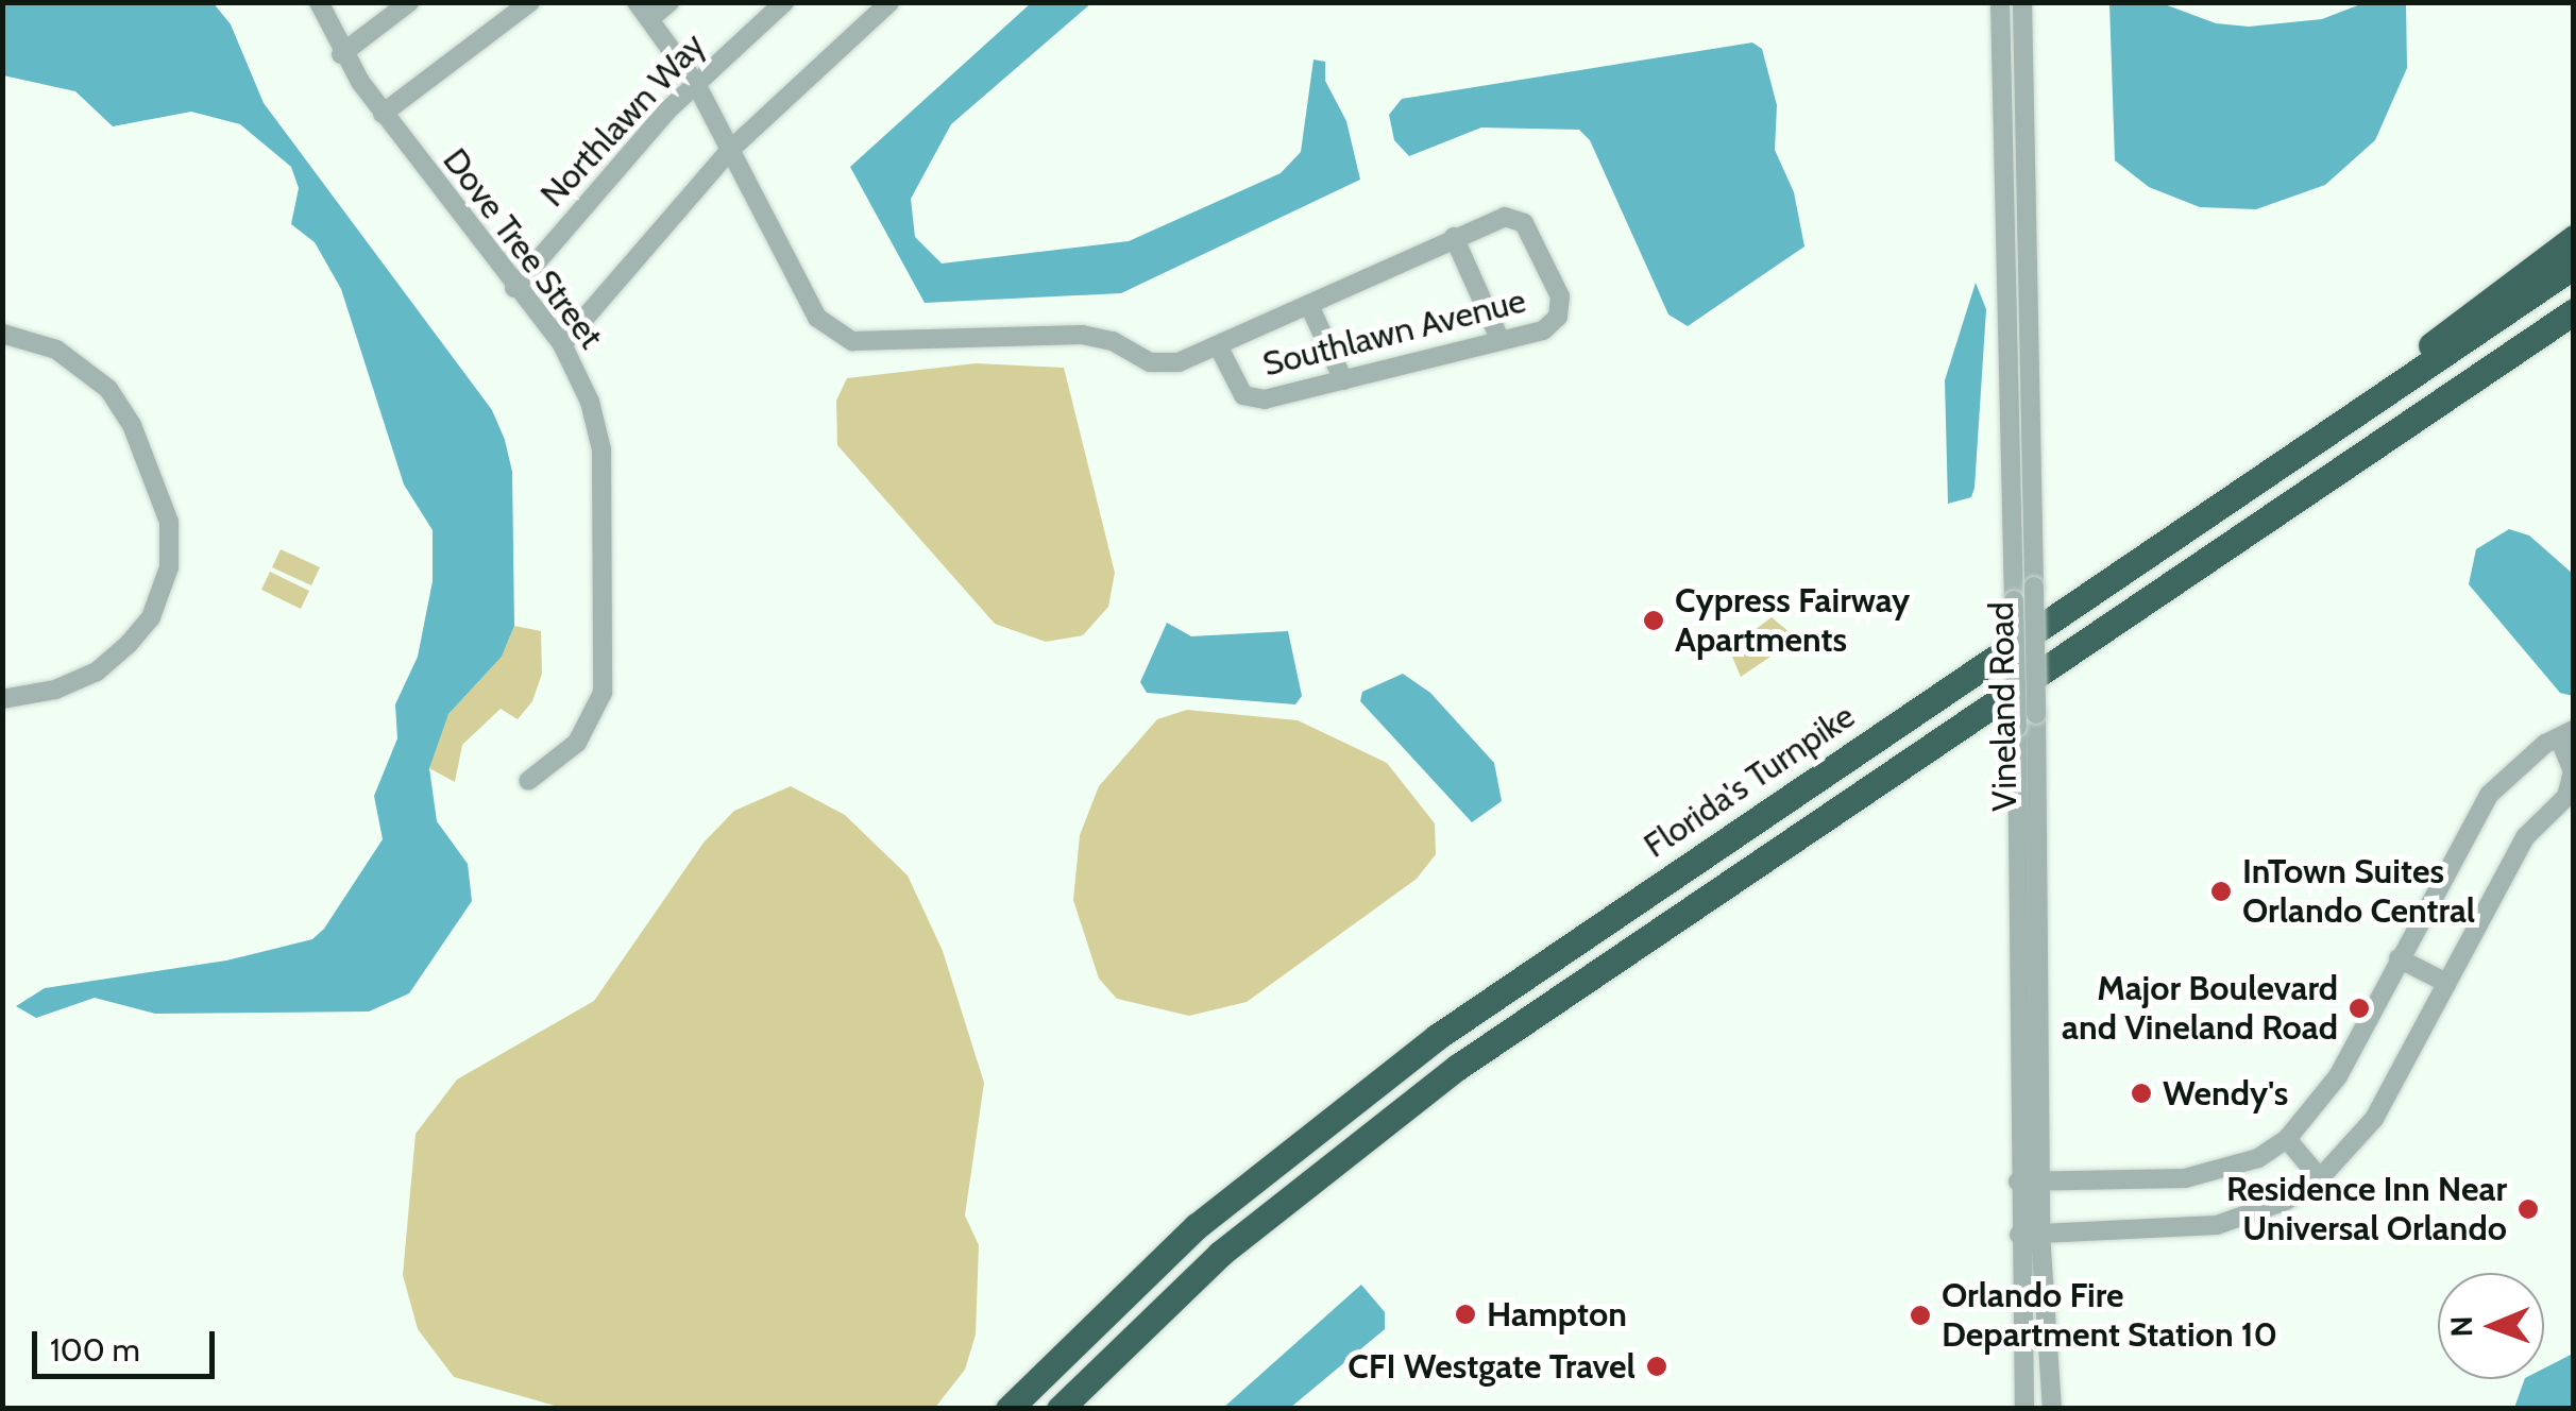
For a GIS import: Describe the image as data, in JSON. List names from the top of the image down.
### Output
{
  "streets": {
    "highway": ["Florida's Turnpike"],
    "street": [
      "Northlawn Way",
      "Dove Tree Street",
      "Southlawn Avenue",
      "Vineland Road"
    ]
  },
  "crossings": [
    ["Northlawn Way", "Dove Tree Street"],
    ["Northlawn Way", "Southlawn Avenue"]
  ],
  "places": [
    "Cypress Fairway Apartments",
    "InTown Suites Orlando Central",
    "Major Boulevard and Vineland Road",
    "Wendy's",
    "Residence Inn Near Universal Orlando",
    "Hampton",
    "Orlando Fire Department Station 10",
    "CFI Westgate Travel"
  ],
  "scale_bar": "100 m",
  "north": "left"
}
